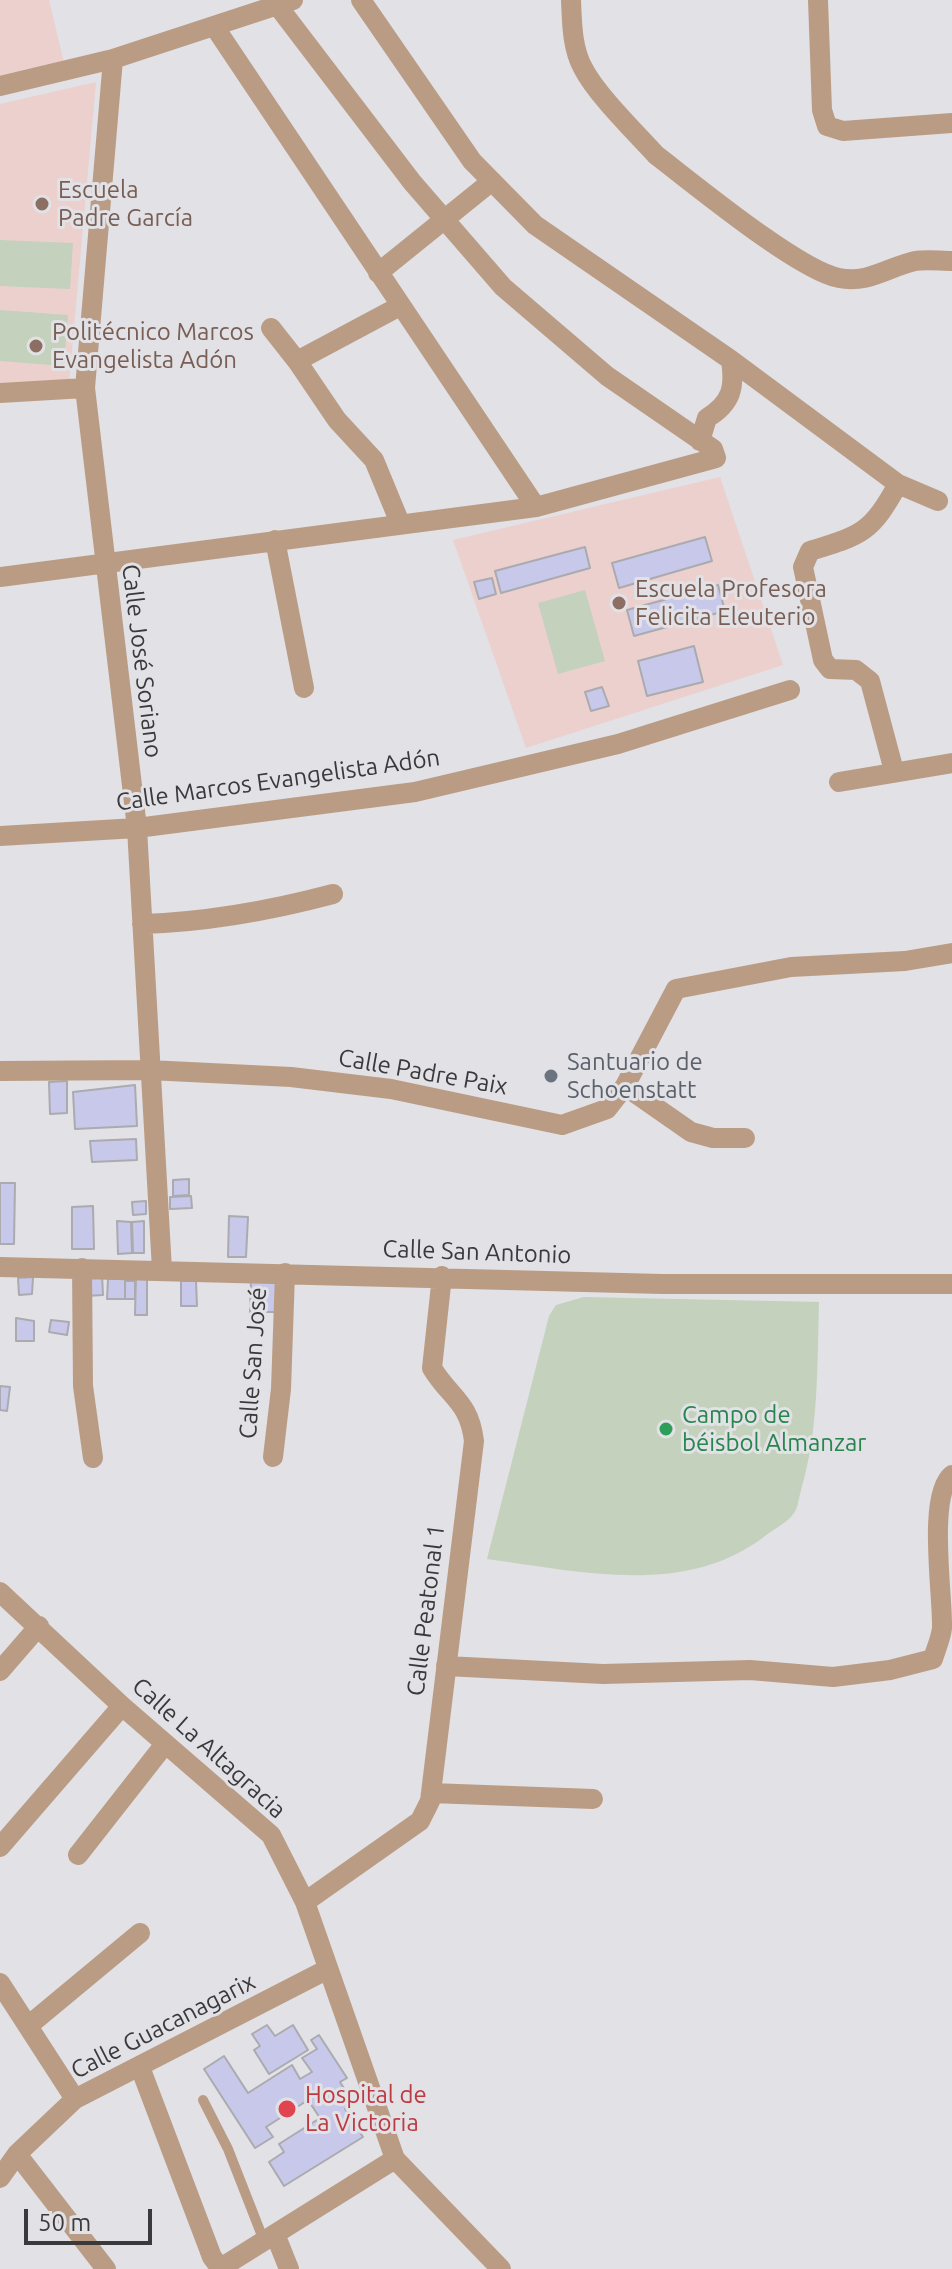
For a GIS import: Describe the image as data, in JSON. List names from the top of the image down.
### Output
{
  "streets": {
    "street": [
      "Calle José Soriano",
      "Calle Marcos Evangelista Adón",
      "Calle Padre Paix",
      "Calle San Antonio",
      "Calle San José",
      "Calle Peatonal 1",
      "Calle La Altagracia",
      "Calle Guacanagarix"
    ]
  },
  "crossings": [
    ["Calle José Soriano", "Calle Marcos Evangelista Adón"],
    ["Calle José Soriano", "Calle Padre Paix"],
    ["Calle José Soriano", "Calle San Antonio"],
    ["Calle San Antonio", "Calle San José"],
    ["Calle San Antonio", "Calle Peatonal 1"],
    ["Calle Peatonal 1", "Calle La Altagracia"],
    ["Calle La Altagracia", "Calle Guacanagarix"]
  ],
  "places": [
    "Escuela Padre García",
    "Politécnico Marcos Evangelista Adón",
    "Escuela Profesora Felicita Eleuterio",
    "Santuario de Schoenstatt",
    "Campo de béisbol Almanzar",
    "Hospital de La Victoria"
  ],
  "scale_bar": "50 m"
}
